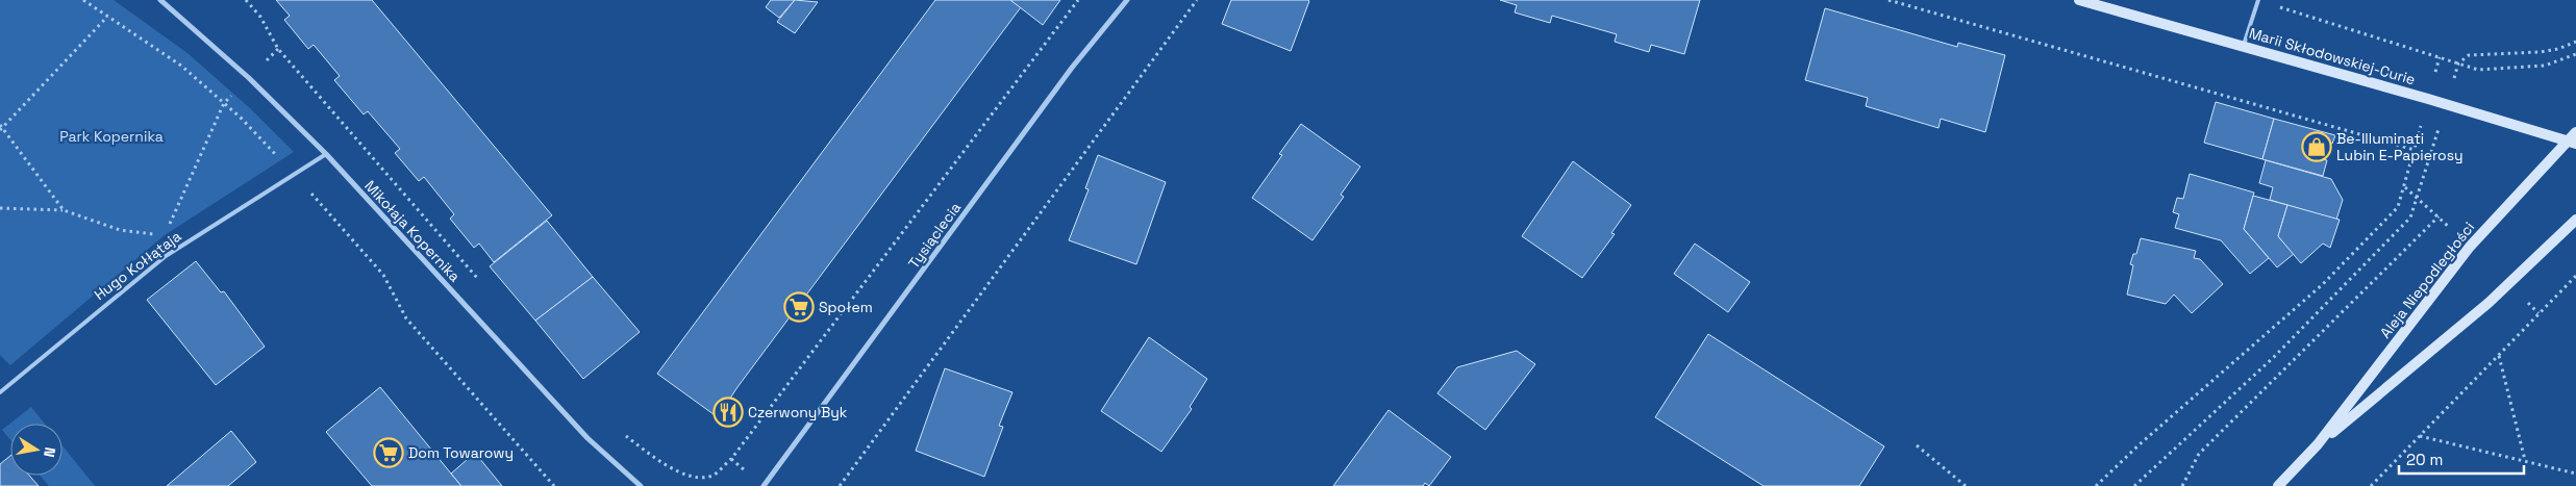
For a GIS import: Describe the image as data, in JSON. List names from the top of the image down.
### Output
{
  "streets": {
    "main road": ["Marii Skłodowskiej-Curie", "Aleja Niepodległości"],
    "street": ["Mikołaja Kopernika", "Tysiąclecia"],
    "lane": ["Hugo Kołłątaja"]
  },
  "crossings": [
    ["Marii Skłodowskiej-Curie", "Aleja Niepodległości"],
    ["Mikołaja Kopernika", "Hugo Kołłątaja"]
  ],
  "parks": ["Park Kopernika"],
  "places": {
    "shop": ["Be-Illuminati Lubin E-Papierosy"],
    "supermarket": ["Społem", "Dom Towarowy"],
    "restaurant": ["Czerwony Byk"]
  },
  "scale_bar": "20 m",
  "north": "right"
}
